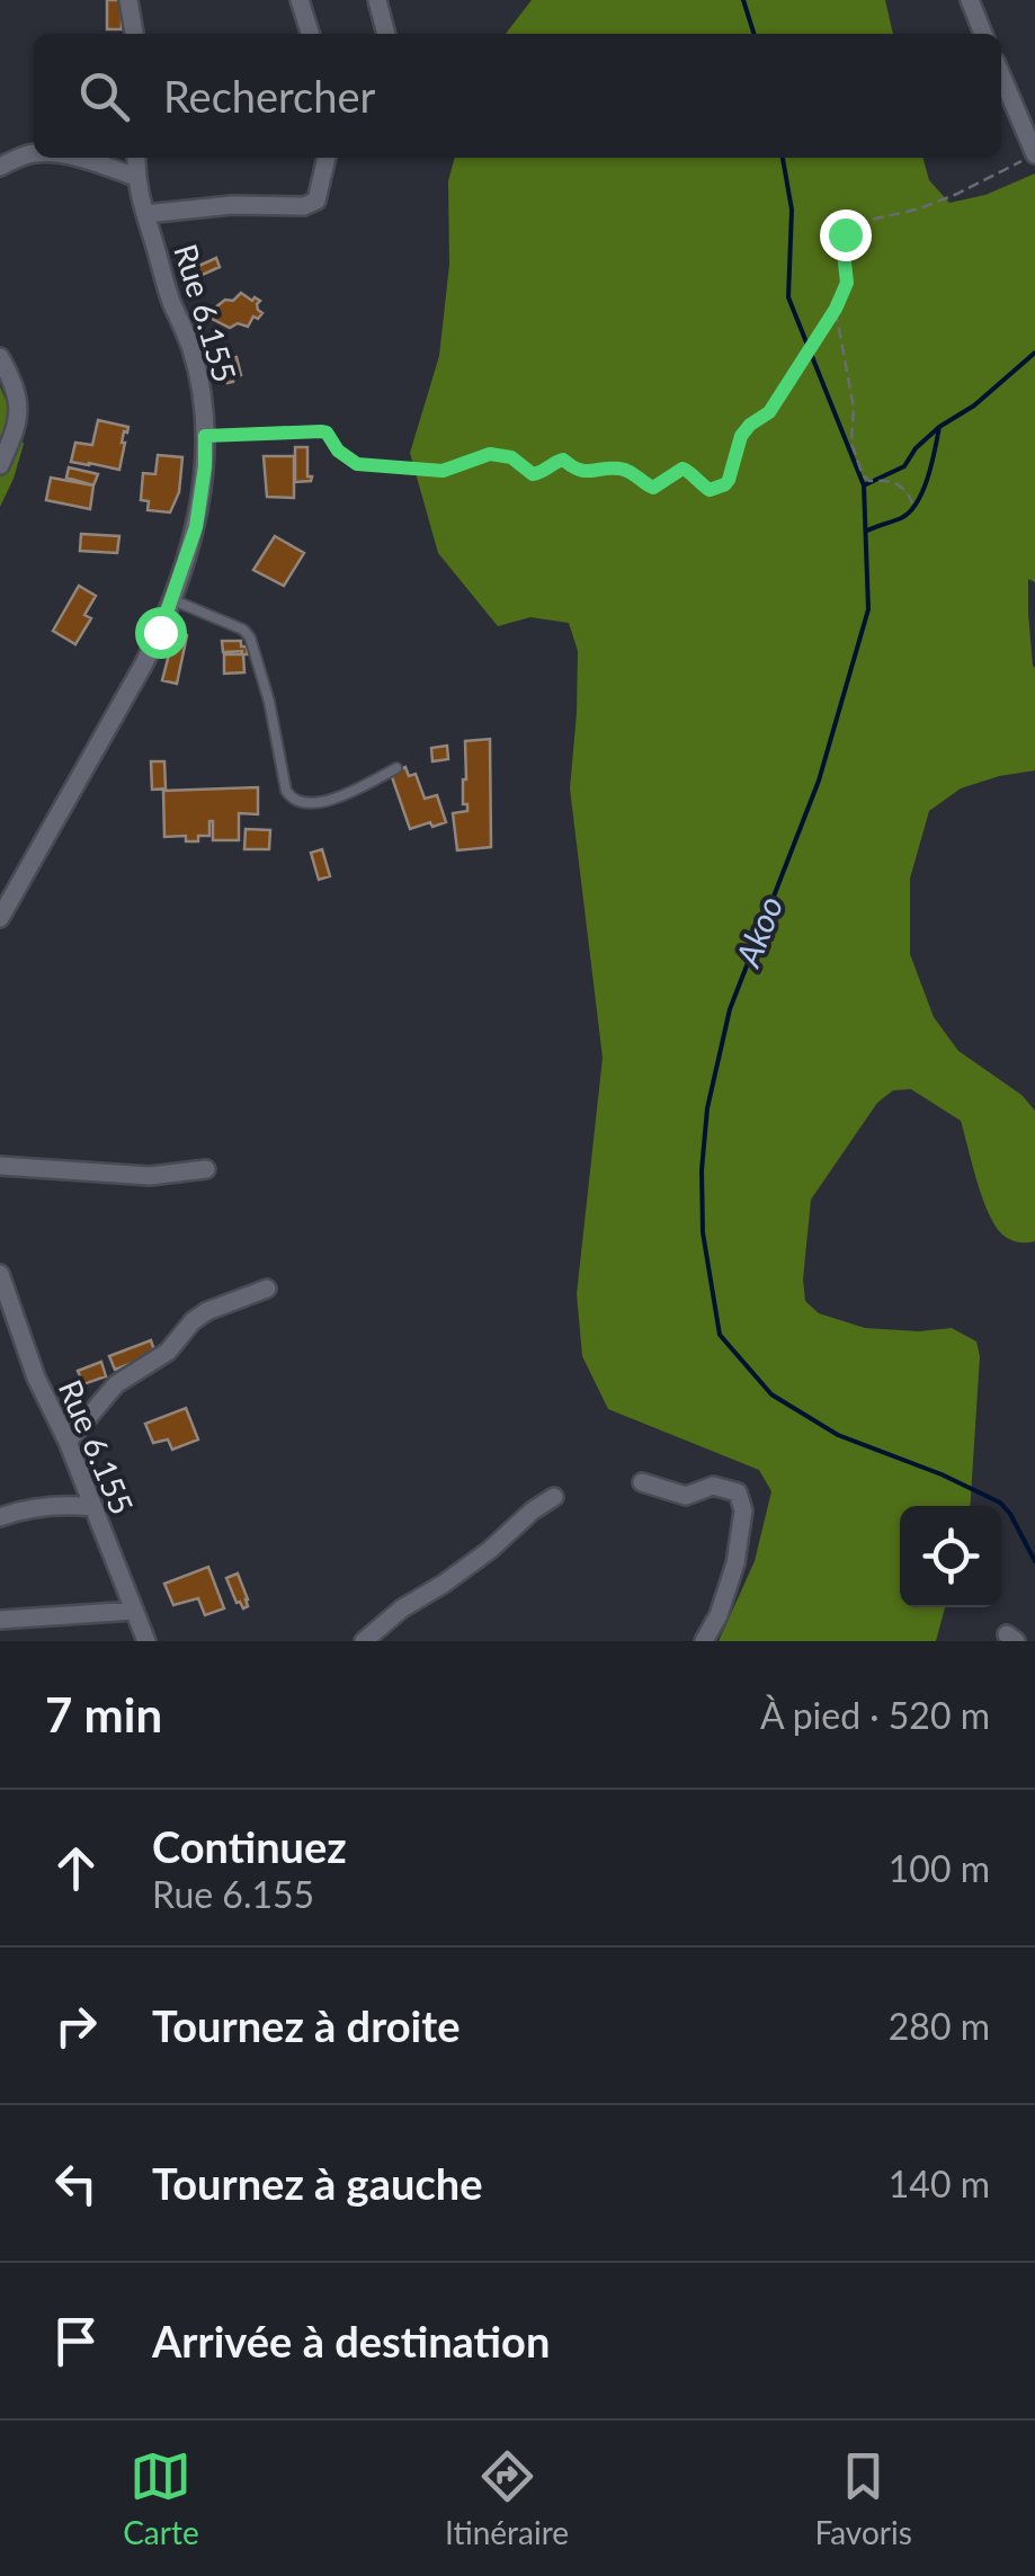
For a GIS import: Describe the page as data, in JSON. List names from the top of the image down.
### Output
{
  "streets": {
    "street": ["Rue 6.155"]
  },
  "water": ["Akoo"],
  "page": {
    "search": "Rechercher",
    "heading": ["7 min", "À pied · 520 m"],
    "list": [
      ["Continuez", "Rue 6.155", "100 m"],
      ["Tournez à droite", "280 m"],
      ["Tournez à gauche", "140 m"],
      "Arrivée à destination"
    ],
    "nav": ["Carte", "Itinéraire", "Favoris"]
  }
}
